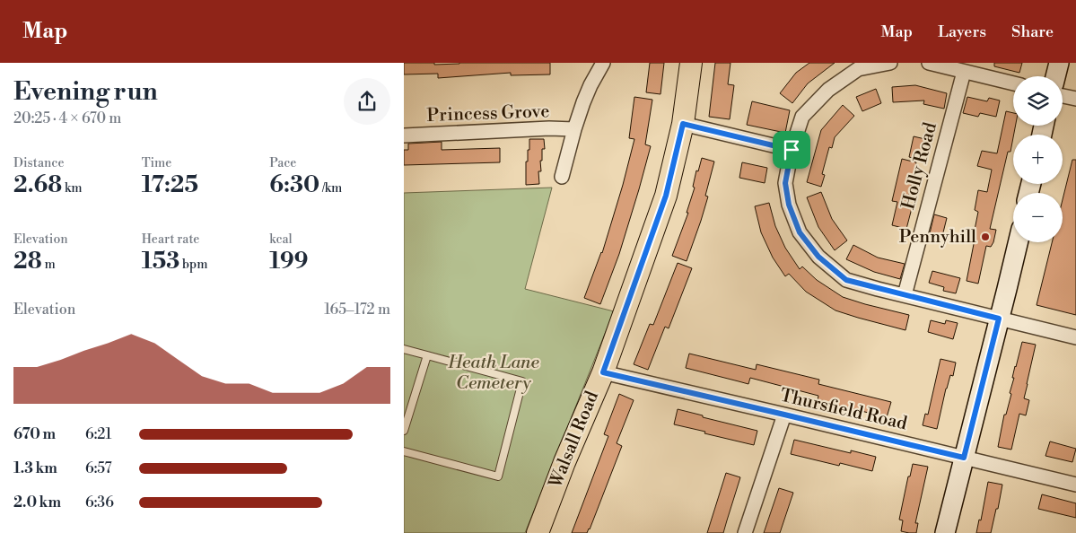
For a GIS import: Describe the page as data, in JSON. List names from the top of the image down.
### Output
{
  "streets": {
    "main road": ["Walsall Road"],
    "street": ["Princess Grove", "Holly Road", "Thursfield Road"]
  },
  "crossings": [
    ["Thursfield Road", "Walsall Road"]
  ],
  "parks": ["Heath Lane Cemetery"],
  "places": ["Pennyhill"],
  "page": {
    "header": "Map",
    "nav": ["Map", "Layers", "Share"],
    "heading": ["Evening run", "20:25 · 4 × 670 m"],
    "map_buttons": ["+", "−"],
    "stats": [
      ["Distance", "2.68 km"],
      ["Time", "17:25"],
      ["Pace", "6:30 /km"],
      ["Elevation", "28 m"],
      ["Heart rate", "153 bpm"],
      ["kcal", "199"]
    ],
    "chart": ["Elevation", "165–172 m"],
    "list": [
      {
        "name": "670 m",
        "note": "6:21"
      },
      {
        "name": "1.3 km",
        "note": "6:57"
      },
      {
        "name": "2.0 km",
        "note": "6:36"
      }
    ]
  }
}
